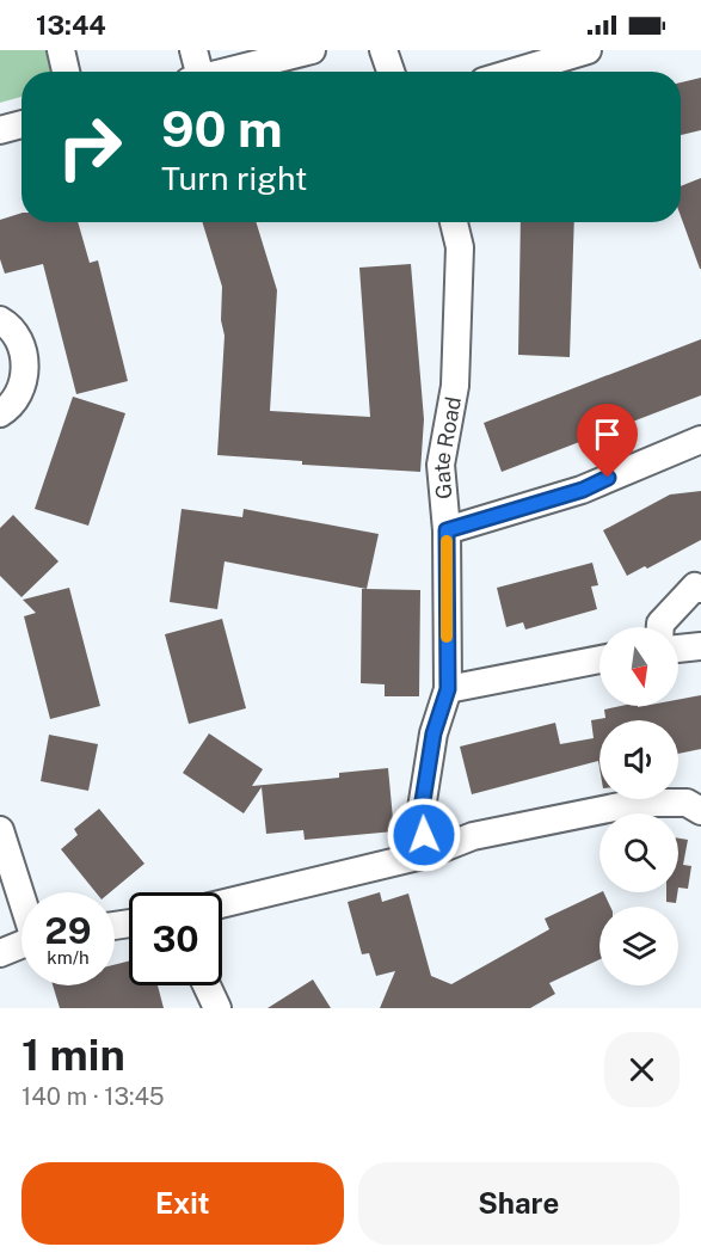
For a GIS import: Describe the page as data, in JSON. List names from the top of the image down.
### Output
{
  "streets": {
    "street": ["Gate Road"]
  },
  "north": "bottom",
  "page": {
    "status": "13:44",
    "turn": ["90 m", "Turn right"],
    "speed": "29 km/h",
    "limit": "30",
    "heading": ["1 min", "140 m · 13:45"],
    "buttons": ["Exit", "Share"]
  }
}
